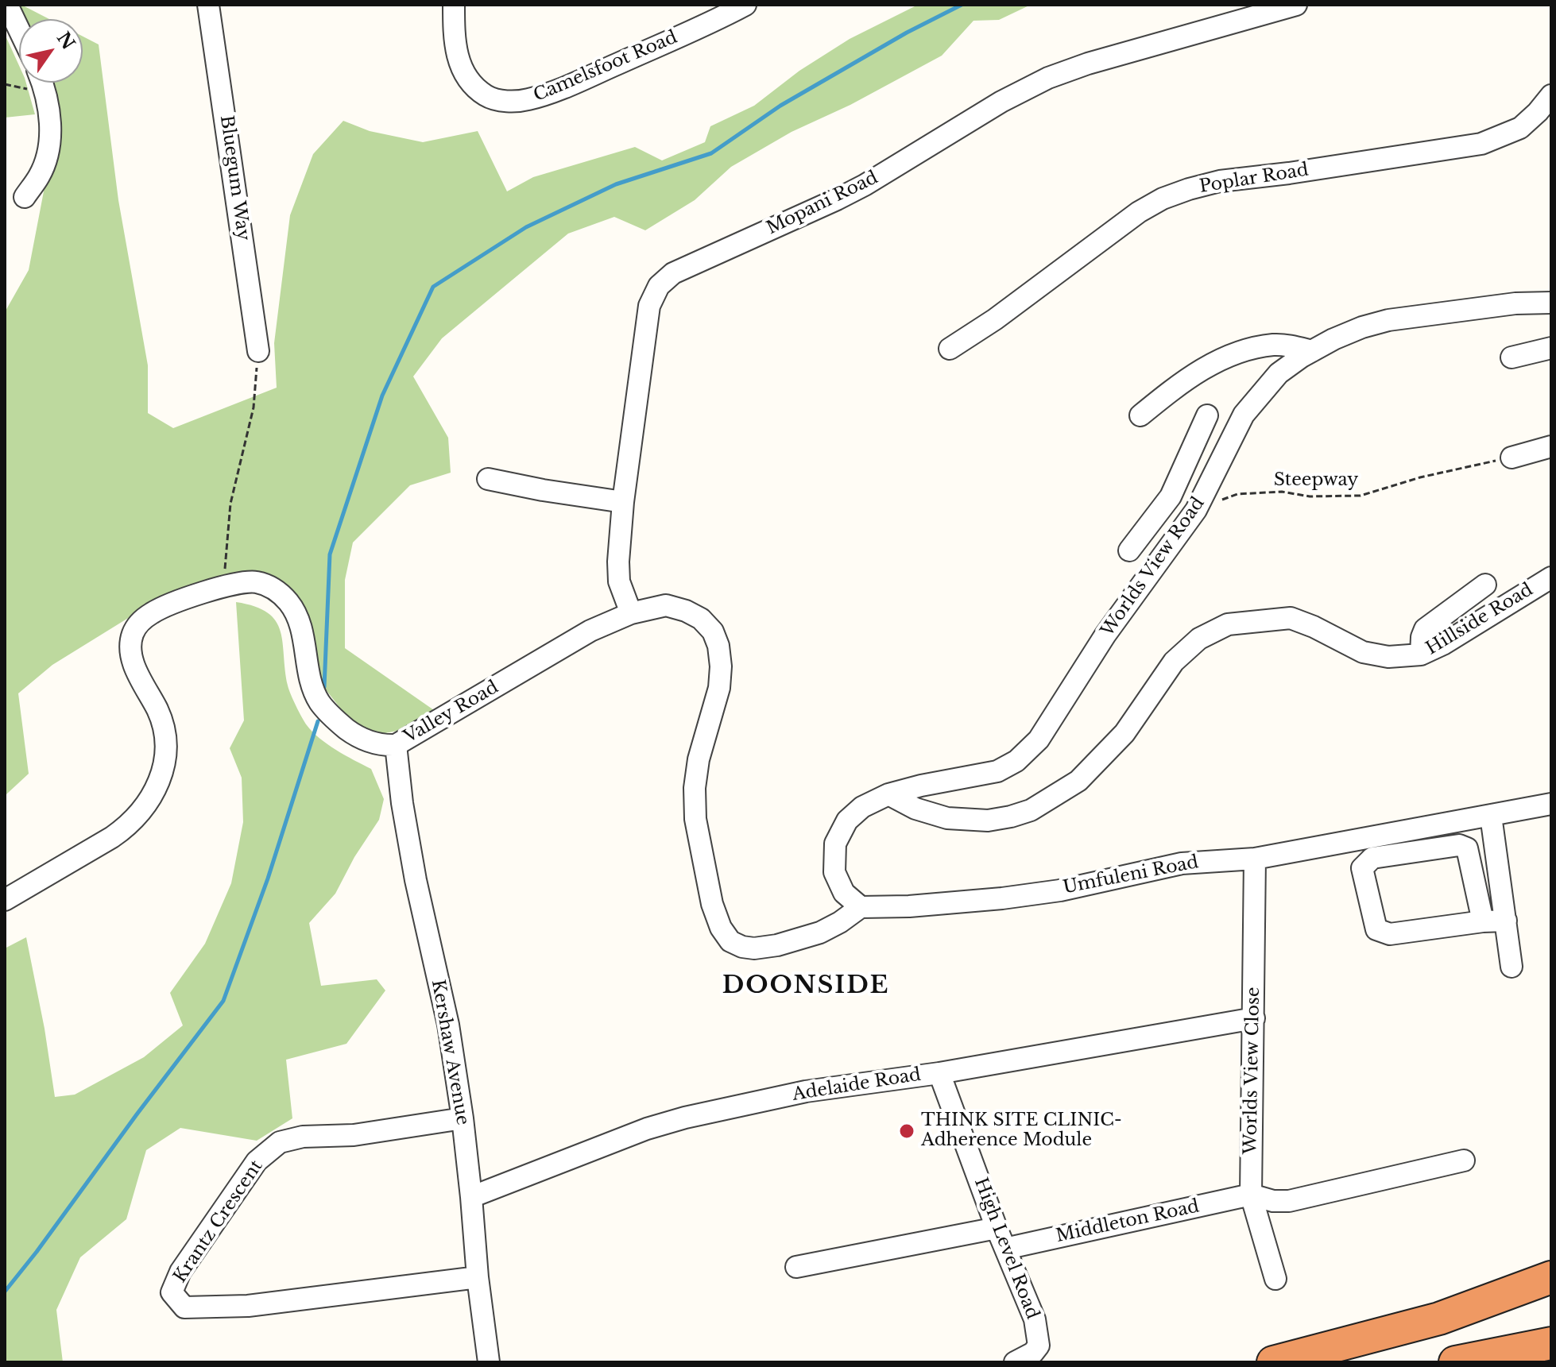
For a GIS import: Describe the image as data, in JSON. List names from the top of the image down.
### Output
{
  "streets": {
    "street": [
      "Camelsfoot Road",
      "Bluegum Way",
      "Poplar Road",
      "Mopani Road",
      "Worlds View Road",
      "Hillside Road",
      "Valley Road",
      "Umfuleni Road",
      "Kershaw Avenue",
      "Worlds View Close",
      "Adelaide Road",
      "Krantz Crescent",
      "Middleton Road",
      "High Level Road"
    ],
    "path": ["Steepway"]
  },
  "crossings": [
    ["Mopani Road", "Valley Road"],
    ["Steepway", "Worlds View Road"],
    ["Worlds View Road", "Hillside Road"],
    ["Worlds View Road", "Valley Road"],
    ["Worlds View Road", "Umfuleni Road"],
    ["Valley Road", "Umfuleni Road"],
    ["Valley Road", "Kershaw Avenue"],
    ["Umfuleni Road", "Worlds View Close"],
    ["Kershaw Avenue", "Adelaide Road"],
    ["Kershaw Avenue", "Krantz Crescent"],
    ["Worlds View Close", "Adelaide Road"],
    ["Worlds View Close", "Middleton Road"],
    ["Adelaide Road", "High Level Road"],
    ["Middleton Road", "High Level Road"]
  ],
  "districts": ["DOONSIDE"],
  "places": ["THINK SITE CLINIC- Adherence Module"],
  "north": "top right"
}
